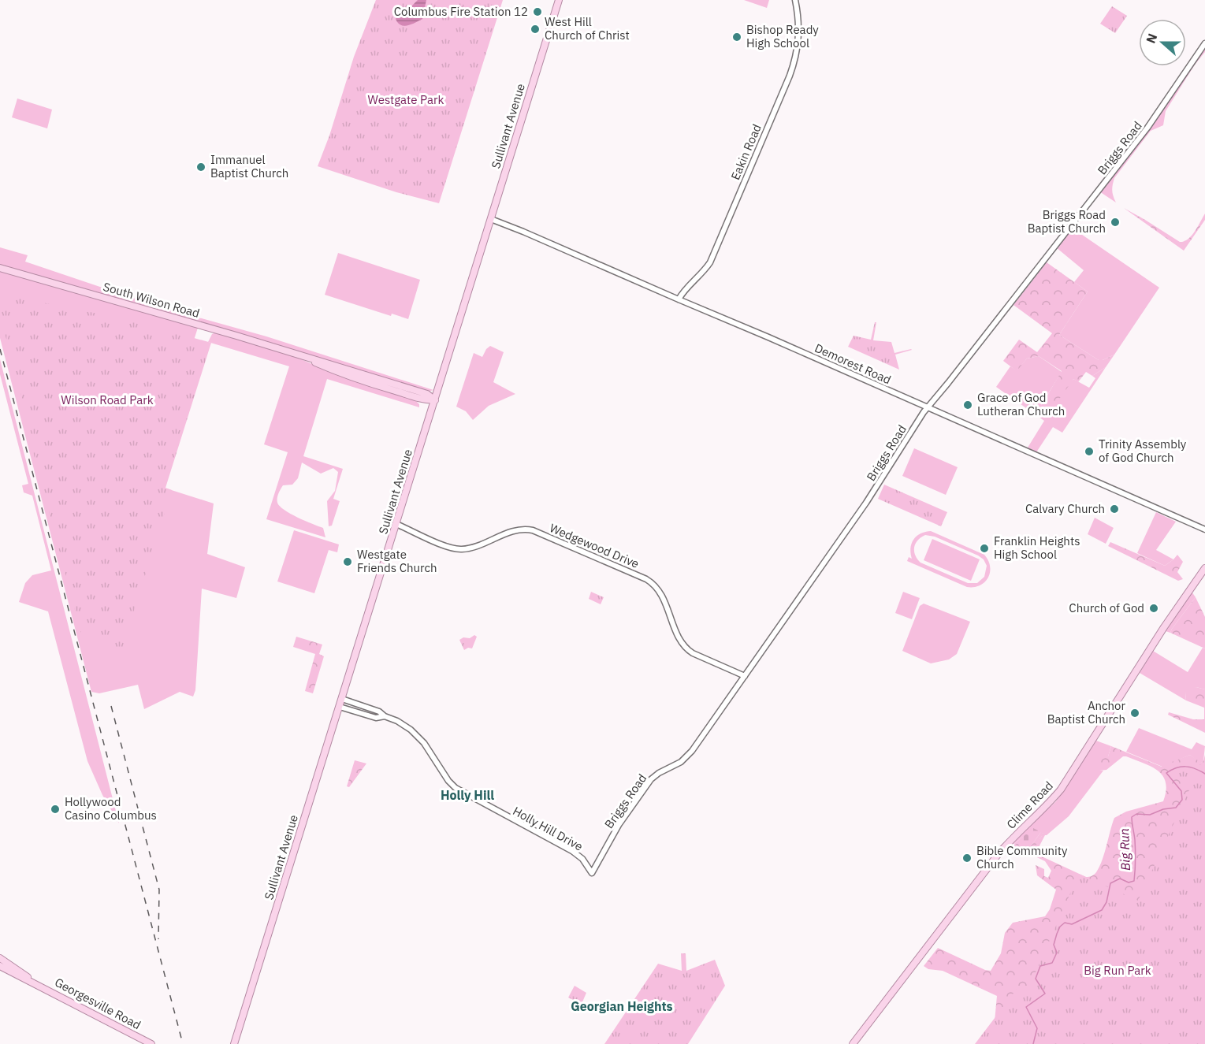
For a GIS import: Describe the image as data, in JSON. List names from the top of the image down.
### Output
{
  "streets": {
    "main road": [
      "Sullivant Avenue",
      "South Wilson Road",
      "Clime Road",
      "Georgesville Road"
    ],
    "street": [
      "Briggs Road",
      "Eakin Road",
      "Demorest Road",
      "Wedgewood Drive",
      "Holly Hill Drive"
    ]
  },
  "crossings": [
    ["Sullivant Avenue", "South Wilson Road"],
    ["Sullivant Avenue", "Demorest Road"],
    ["Sullivant Avenue", "Wedgewood Drive"],
    ["Sullivant Avenue", "Holly Hill Drive"],
    ["Briggs Road", "Demorest Road"],
    ["Briggs Road", "Wedgewood Drive"],
    ["Briggs Road", "Holly Hill Drive"],
    ["Eakin Road", "Demorest Road"]
  ],
  "districts": ["Holly Hill", "Georgian Heights"],
  "water": ["Big Run"],
  "parks": ["Westgate Park", "Wilson Road Park", "Big Run Park"],
  "places": [
    "Columbus Fire Station 12",
    "West Hill Church of Christ",
    "Bishop Ready High School",
    "Immanuel Baptist Church",
    "Briggs Road Baptist Church",
    "Grace of God Lutheran Church",
    "Trinity Assembly of God Church",
    "Calvary Church",
    "Franklin Heights High School",
    "Westgate Friends Church",
    "Church of God",
    "Anchor Baptist Church",
    "Hollywood Casino Columbus",
    "Bible Community Church"
  ],
  "north": "left"
}
